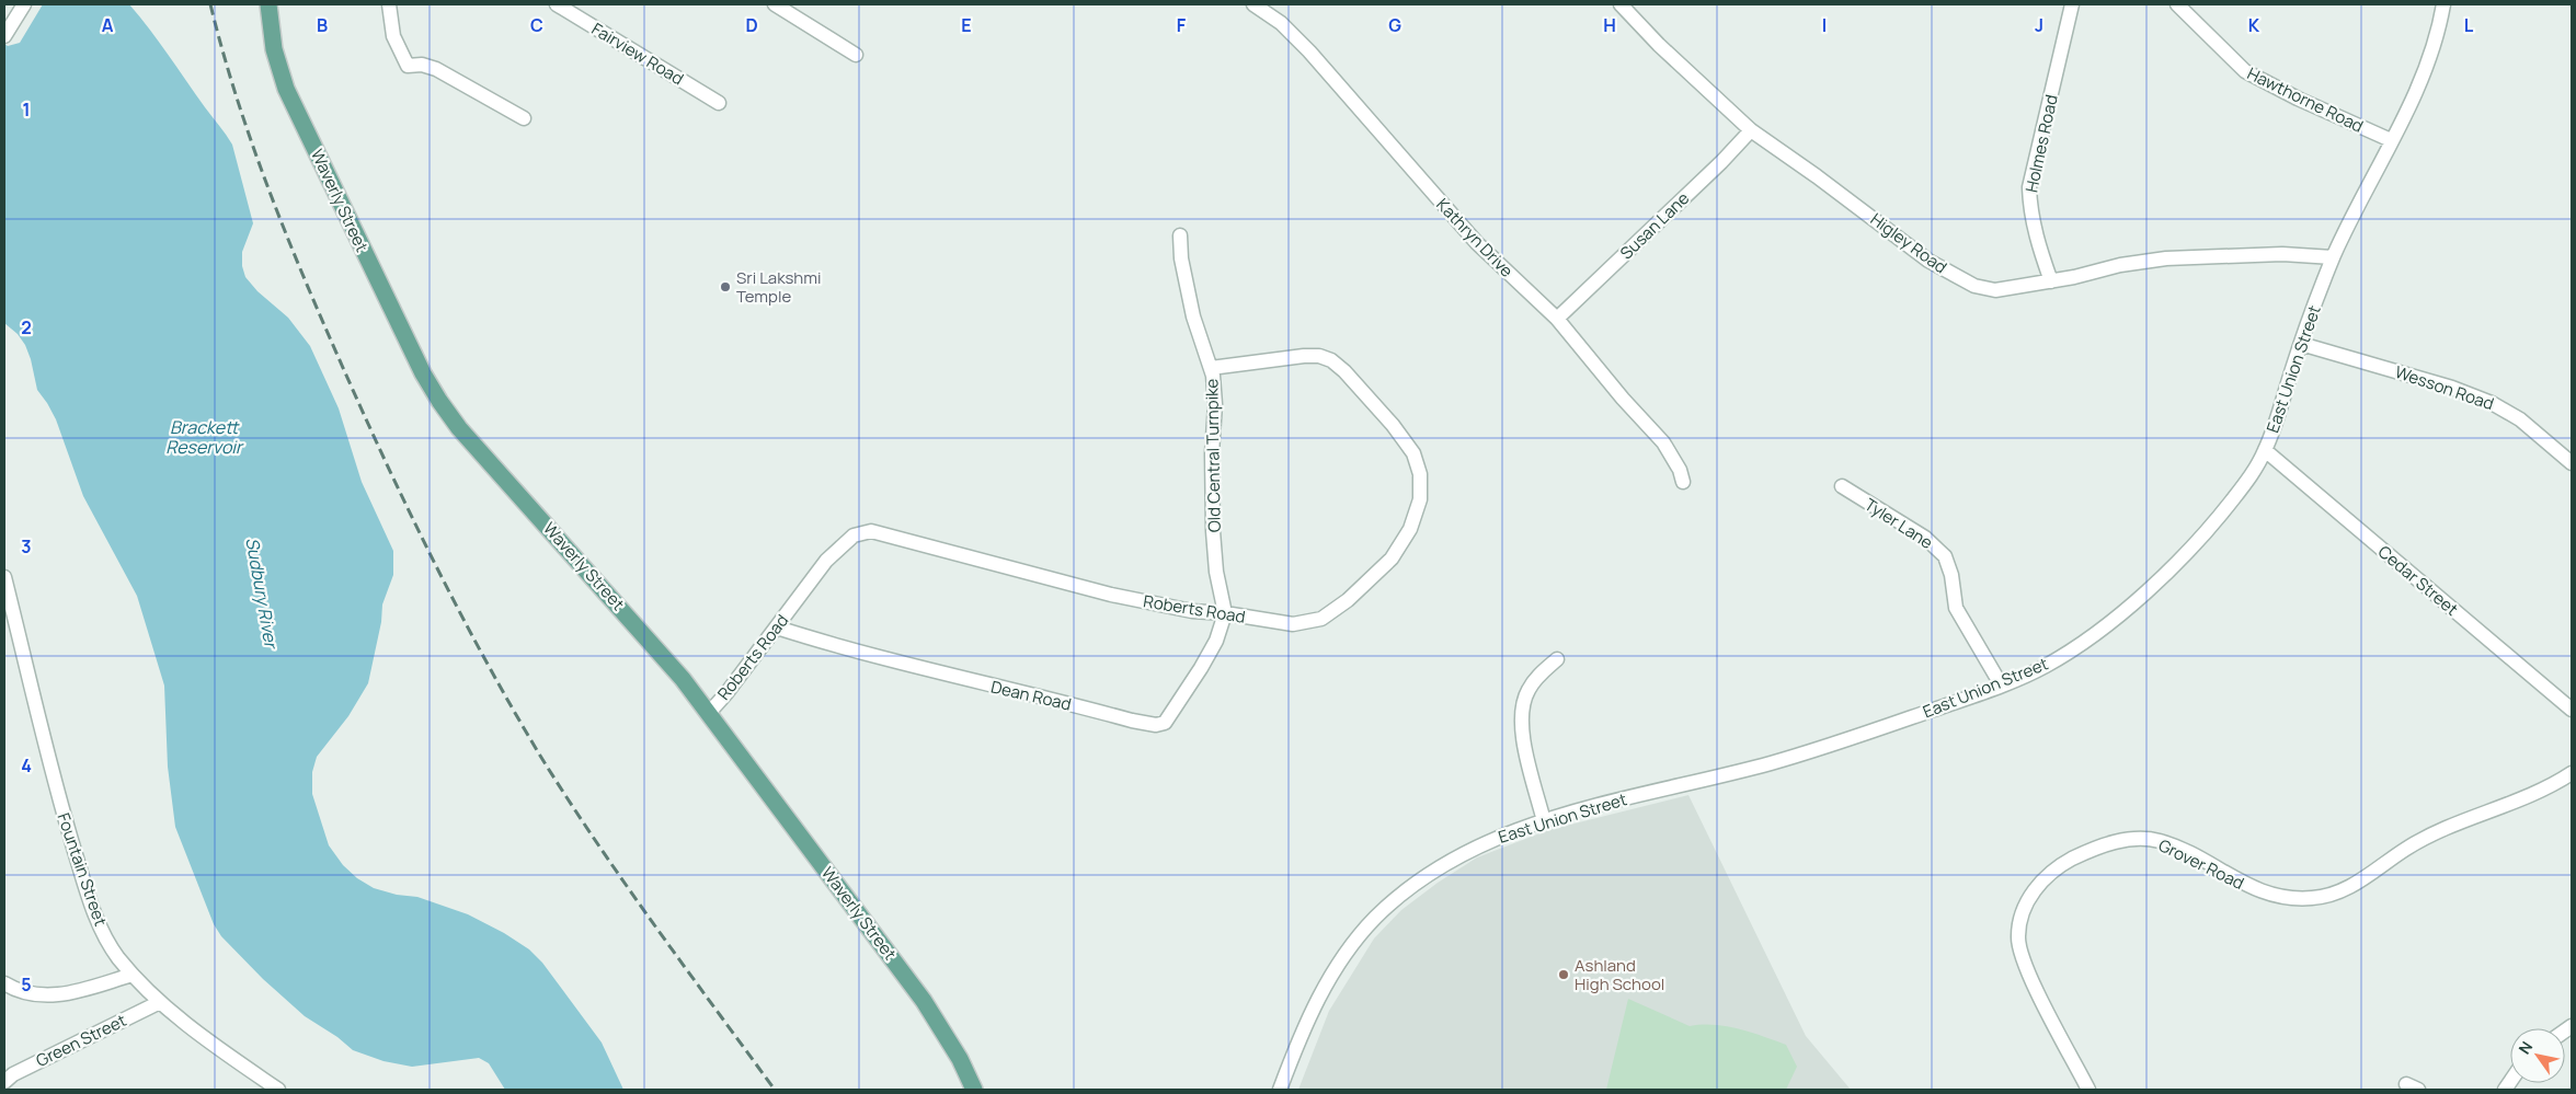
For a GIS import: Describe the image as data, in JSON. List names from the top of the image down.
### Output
{
  "streets": {
    "main road": ["Waverly Street"],
    "street": [
      "Fairview Road",
      "Hawthorne Road",
      "Holmes Road",
      "Susan Lane",
      "Kathryn Drive",
      "Higley Road",
      "East Union Street",
      "Wesson Road",
      "Old Central Turnpike",
      "Tyler Lane",
      "Cedar Street",
      "Roberts Road",
      "Dean Road",
      "Grover Road",
      "Fountain Street",
      "Green Street"
    ]
  },
  "crossings": [
    ["Hawthorne Road", "East Union Street"],
    ["Holmes Road", "Higley Road"],
    ["Waverly Street", "Roberts Road"],
    ["Susan Lane", "Kathryn Drive"],
    ["Susan Lane", "Higley Road"],
    ["Higley Road", "East Union Street"],
    ["East Union Street", "Wesson Road"],
    ["East Union Street", "Tyler Lane"],
    ["East Union Street", "Cedar Street"],
    ["Old Central Turnpike", "Roberts Road"],
    ["Old Central Turnpike", "Dean Road"],
    ["Roberts Road", "Dean Road"],
    ["Fountain Street", "Green Street"]
  ],
  "water": ["Brackett Reservoir", "Sudbury River"],
  "places": ["Sri Lakshmi Temple", "Ashland High School"],
  "north": "top left",
  "grid": {
    "columns": [
      "A",
      "B",
      "C",
      "D",
      "E",
      "F",
      "G",
      "H",
      "I",
      "J",
      "K",
      "L"
    ],
    "rows": [
      "1",
      "2",
      "3",
      "4",
      "5"
    ]
  }
}
